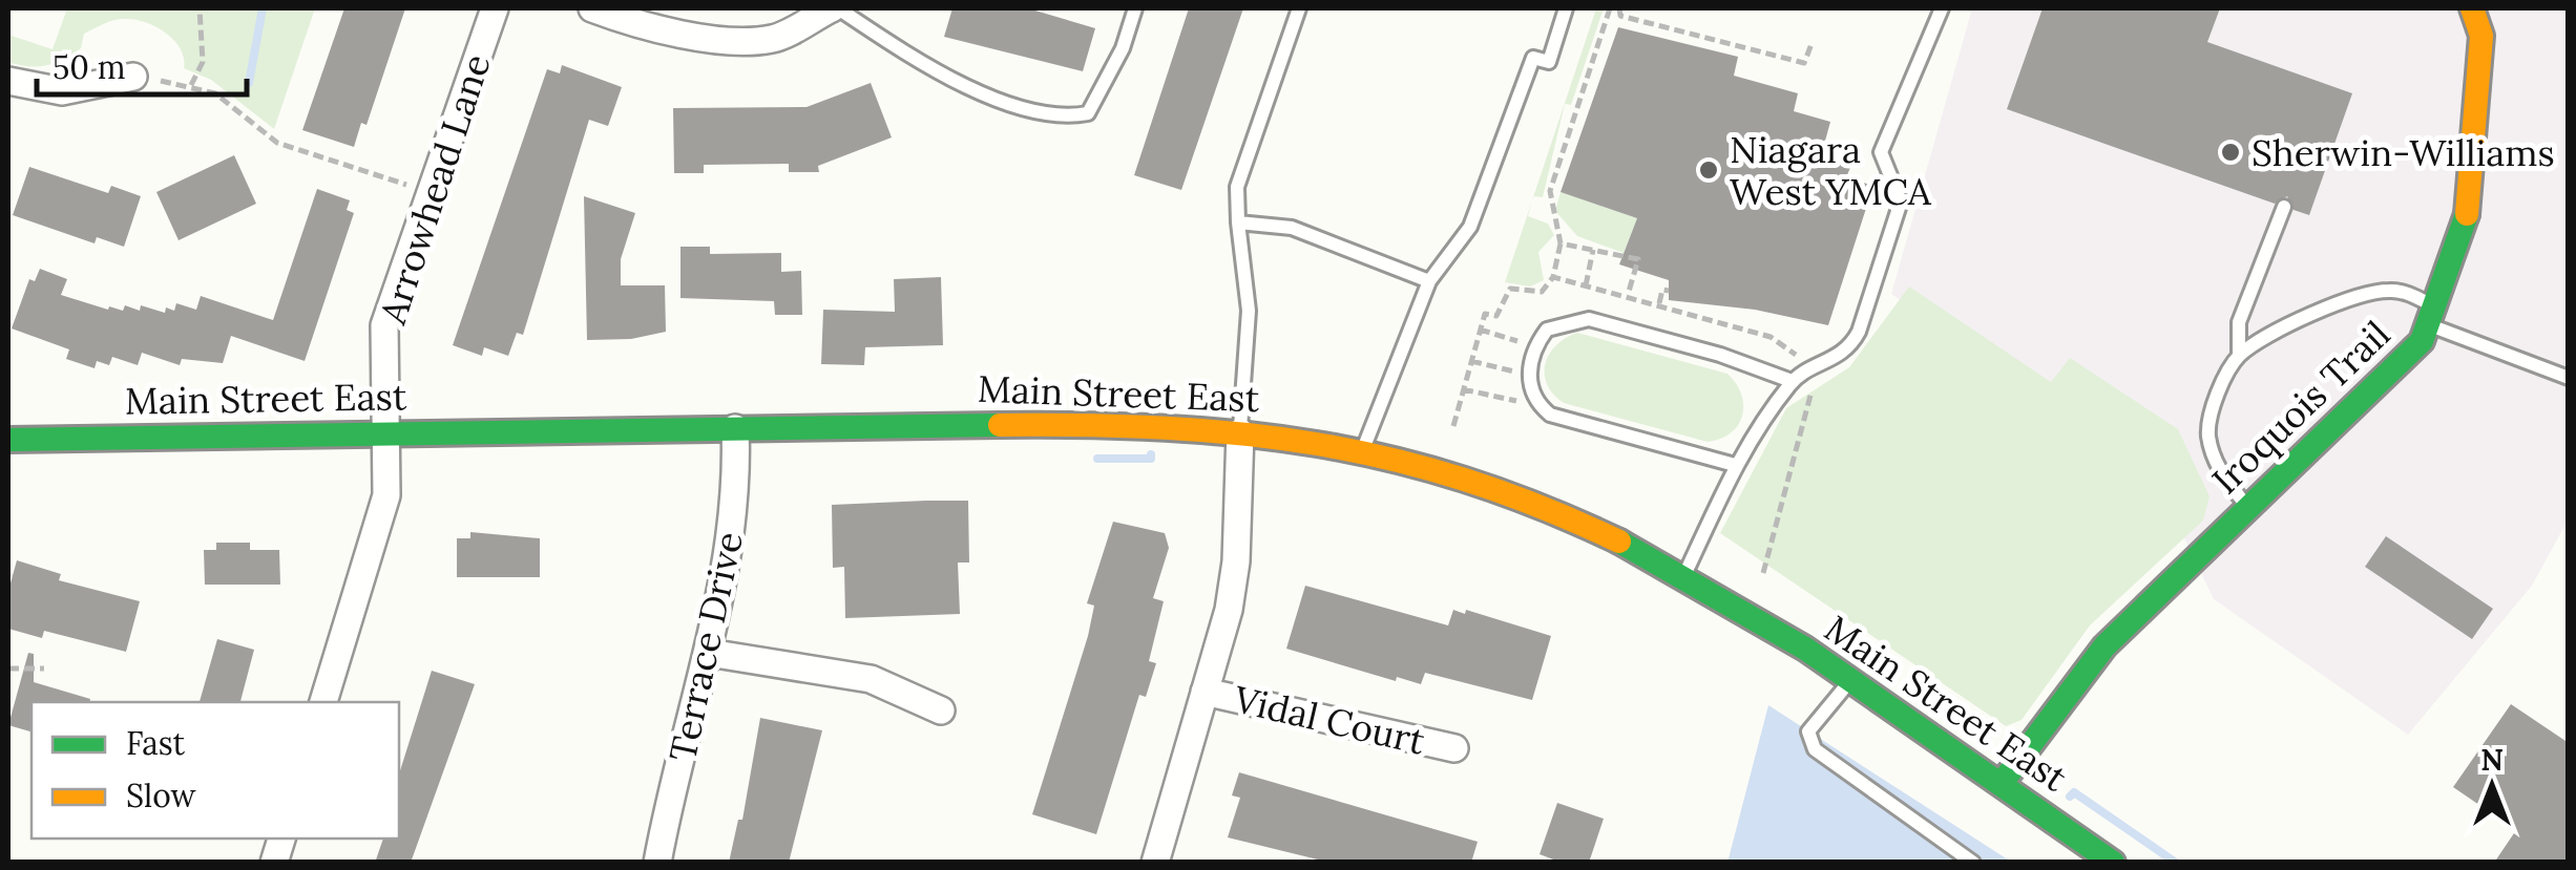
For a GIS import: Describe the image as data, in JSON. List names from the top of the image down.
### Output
{
  "streets": {
    "main road": ["Main Street East", "Iroquois Trail"],
    "street": ["Arrowhead Lane", "Terrace Drive", "Vidal Court"]
  },
  "crossings": [
    ["Arrowhead Lane", "Main Street East"],
    ["Main Street East", "Iroquois Trail"],
    ["Main Street East", "Terrace Drive"]
  ],
  "places": ["Sherwin-Williams", "Niagara West YMCA"],
  "legend": ["Fast", "Slow"],
  "scale_bar": "50 m",
  "north": "top"
}
